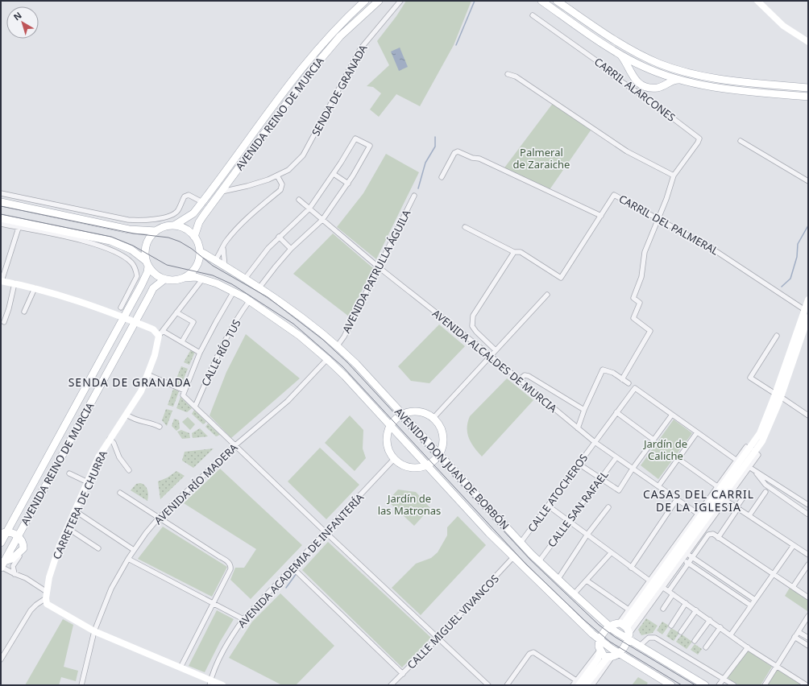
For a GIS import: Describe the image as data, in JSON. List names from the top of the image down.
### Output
{
  "streets": {
    "main road": ["AVENIDA REINO DE MURCIA", "AVENIDA DON JUAN DE BORBÓN"],
    "street": [
      "CARRIL ALARCONES",
      "SENDA DE GRANADA",
      "CARRIL DEL PALMERAL",
      "AVENIDA PATRULLA ÁGUILA",
      "CALLE RÍO TUS",
      "AVENIDA ALCALDES DE MURCIA",
      "AVENIDA RÍO MADERA",
      "CALLE ATOCHEROS",
      "CARRETERA DE CHURRA",
      "CALLE SAN RAFAEL",
      "AVENIDA ACADEMIA DE INFANTERÍA",
      "CALLE MIGUEL VIVANCOS"
    ]
  },
  "crossings": [
    ["CARRIL ALARCONES", "CARRIL DEL PALMERAL"],
    ["SENDA DE GRANADA", "AVENIDA REINO DE MURCIA"],
    ["AVENIDA REINO DE MURCIA", "AVENIDA DON JUAN DE BORBÓN"],
    ["AVENIDA PATRULLA ÁGUILA", "AVENIDA ALCALDES DE MURCIA"],
    ["AVENIDA PATRULLA ÁGUILA", "AVENIDA DON JUAN DE BORBÓN"],
    ["CALLE RÍO TUS", "AVENIDA DON JUAN DE BORBÓN"],
    ["AVENIDA ALCALDES DE MURCIA", "CALLE ATOCHEROS"],
    ["AVENIDA ALCALDES DE MURCIA", "CALLE SAN RAFAEL"],
    ["AVENIDA DON JUAN DE BORBÓN", "AVENIDA RÍO MADERA"],
    ["AVENIDA DON JUAN DE BORBÓN", "CALLE ATOCHEROS"],
    ["AVENIDA DON JUAN DE BORBÓN", "CALLE SAN RAFAEL"],
    ["AVENIDA DON JUAN DE BORBÓN", "CALLE MIGUEL VIVANCOS"]
  ],
  "districts": ["SENDA DE GRANADA", "CASAS DEL CARRIL DE LA IGLESIA"],
  "parks": ["Palmeral de Zaraiche", "Jardín de Caliche", "Jardín de las Matronas"],
  "north": "top left"
}
